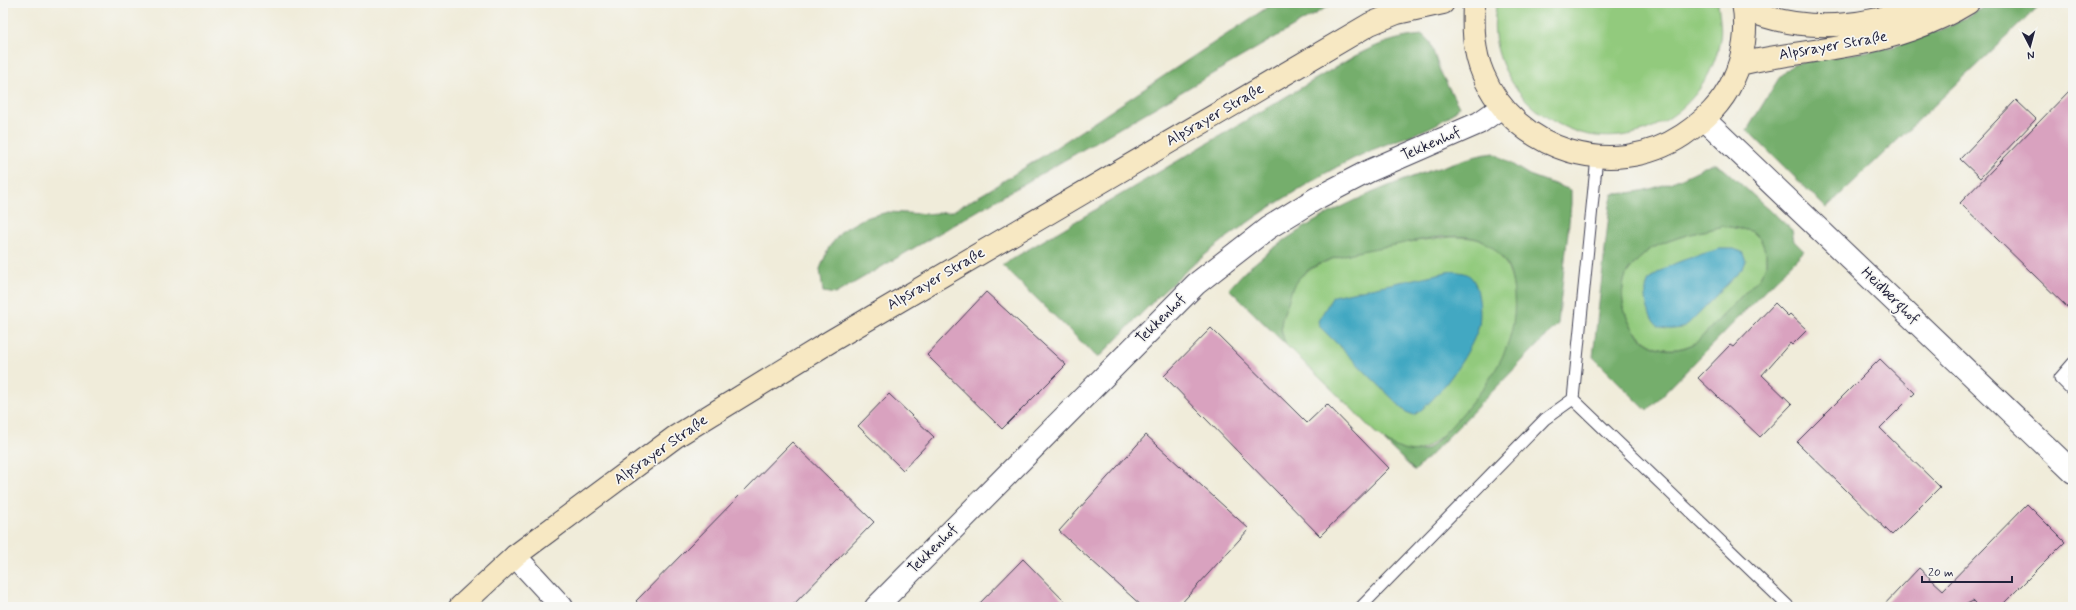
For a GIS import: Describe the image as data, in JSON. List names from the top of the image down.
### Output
{
  "streets": {
    "street": ["Alpsrayer Straße", "Tekkenhof", "Heidberghof"]
  },
  "crossings": [
    ["Alpsrayer Straße", "Tekkenhof"],
    ["Alpsrayer Straße", "Heidberghof"]
  ],
  "scale_bar": "20 m",
  "north": "bottom"
}
